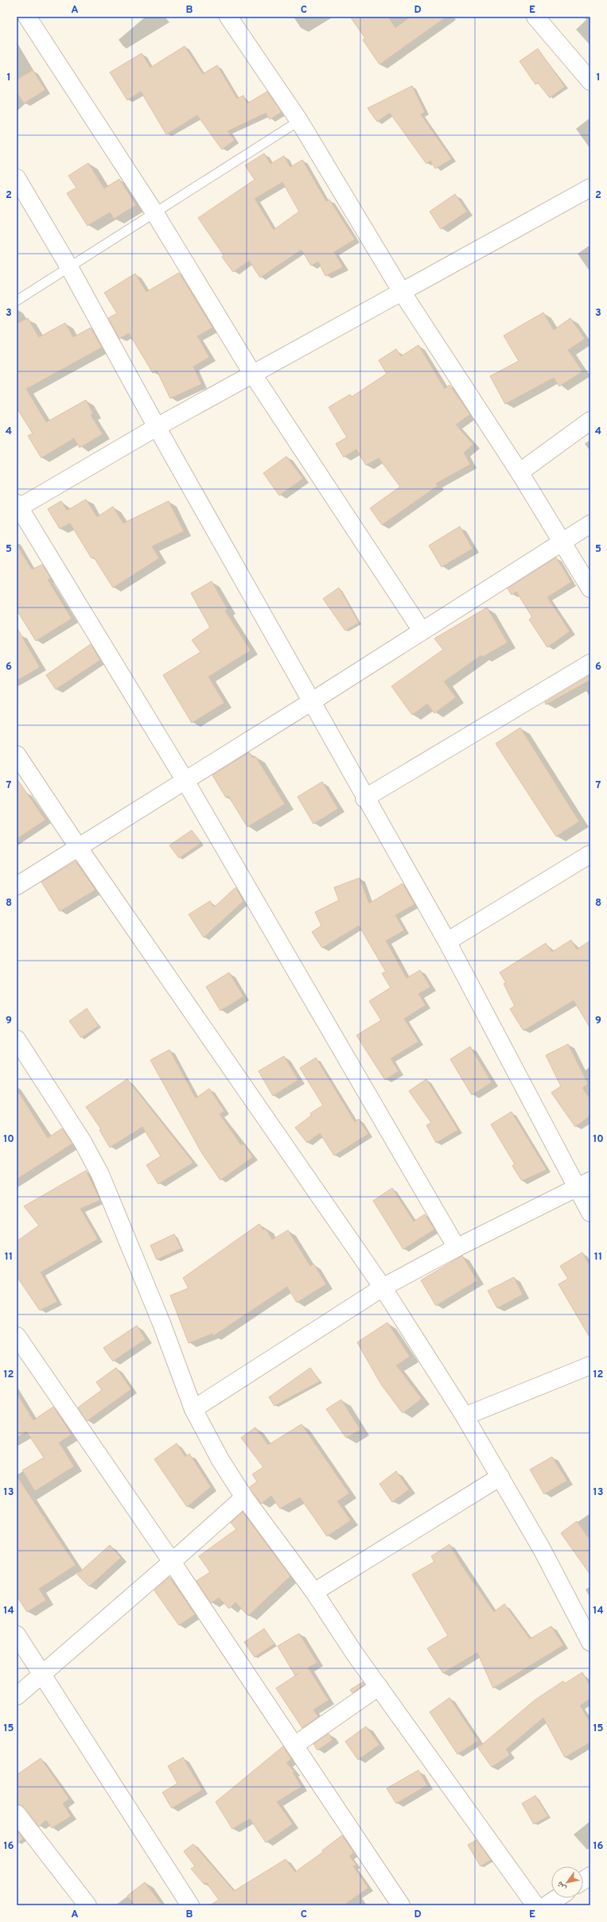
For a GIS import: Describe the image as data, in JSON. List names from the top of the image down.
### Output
{
  "north": "bottom left",
  "grid": {
    "columns": [
      "A",
      "B",
      "C",
      "D",
      "E"
    ],
    "rows": [
      "1",
      "2",
      "3",
      "4",
      "5",
      "6",
      "7",
      "8",
      "9",
      "10",
      "11",
      "12",
      "13",
      "14",
      "15",
      "16"
    ]
  }
}
